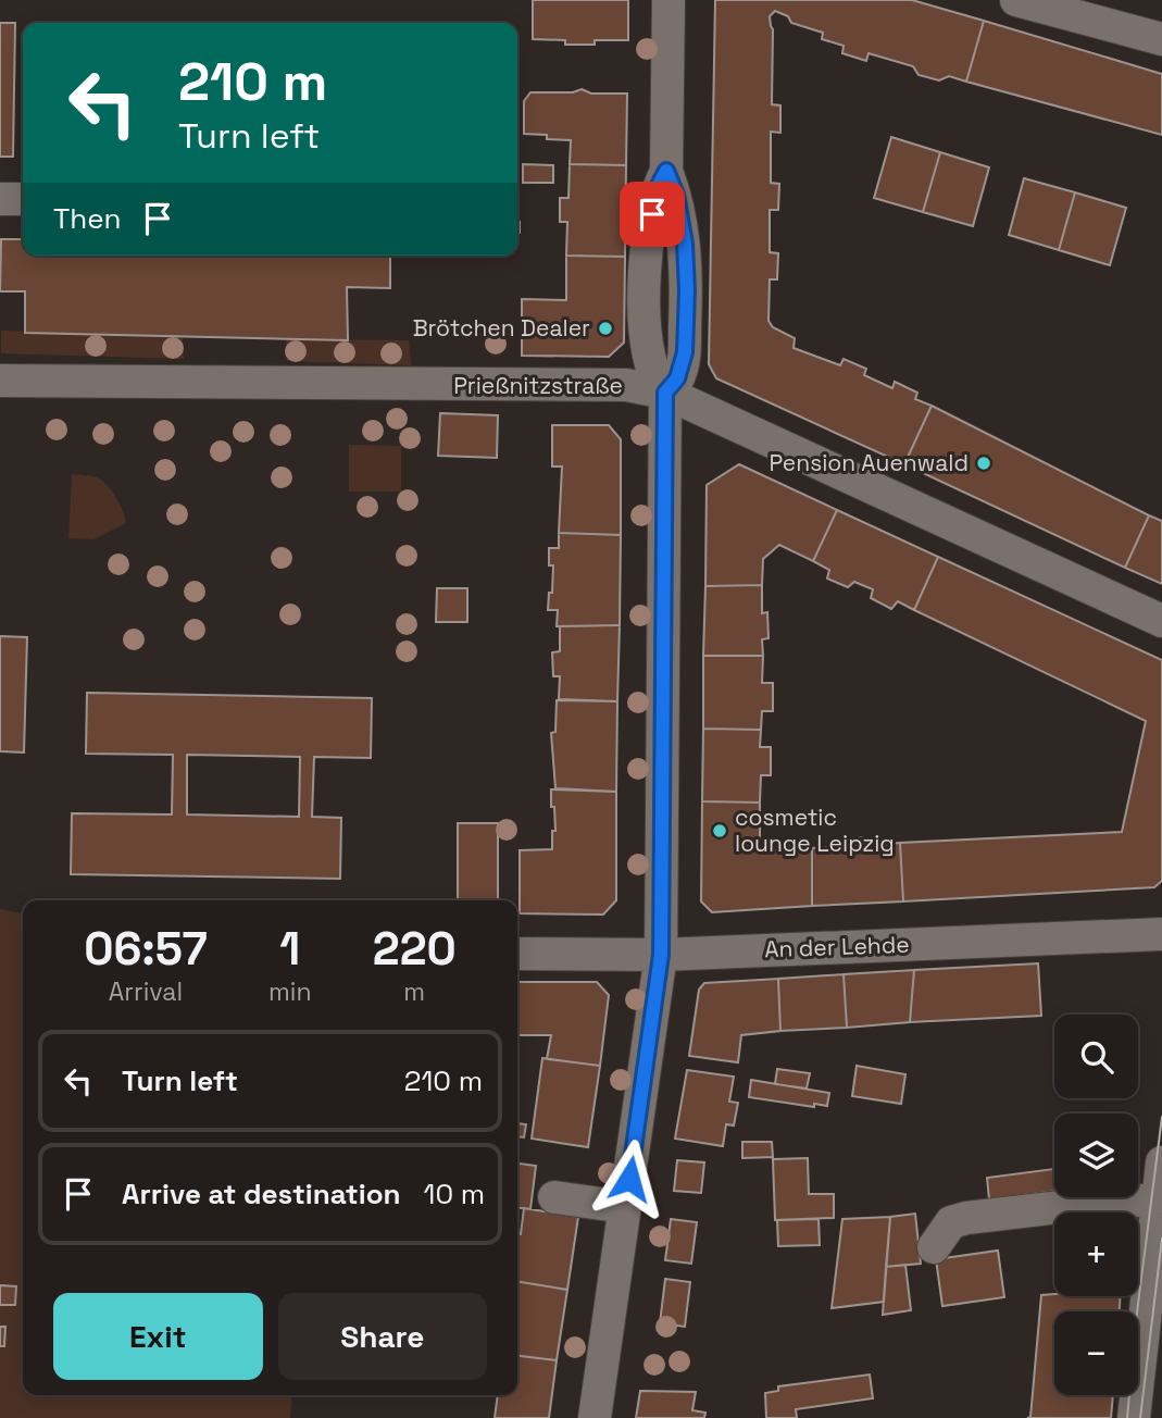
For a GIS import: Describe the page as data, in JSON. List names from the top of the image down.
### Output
{
  "streets": {
    "street": ["Prießnitzstraße", "An der Lehde"]
  },
  "places": ["Brötchen Dealer", "Pension Auenwald", "cosmetic lounge Leipzig"],
  "page": {
    "turn": ["210 m", "Turn left"],
    "then": "Then",
    "eta": [
      "06:57",
      "Arrival",
      "1",
      "min",
      "220",
      "m"
    ],
    "map_buttons": ["+", "−"],
    "list": [
      {
        "name": "Turn left",
        "value": "210 m"
      },
      {
        "name": "Arrive at destination",
        "value": "10 m"
      }
    ],
    "buttons": ["Exit", "Share"]
  }
}
